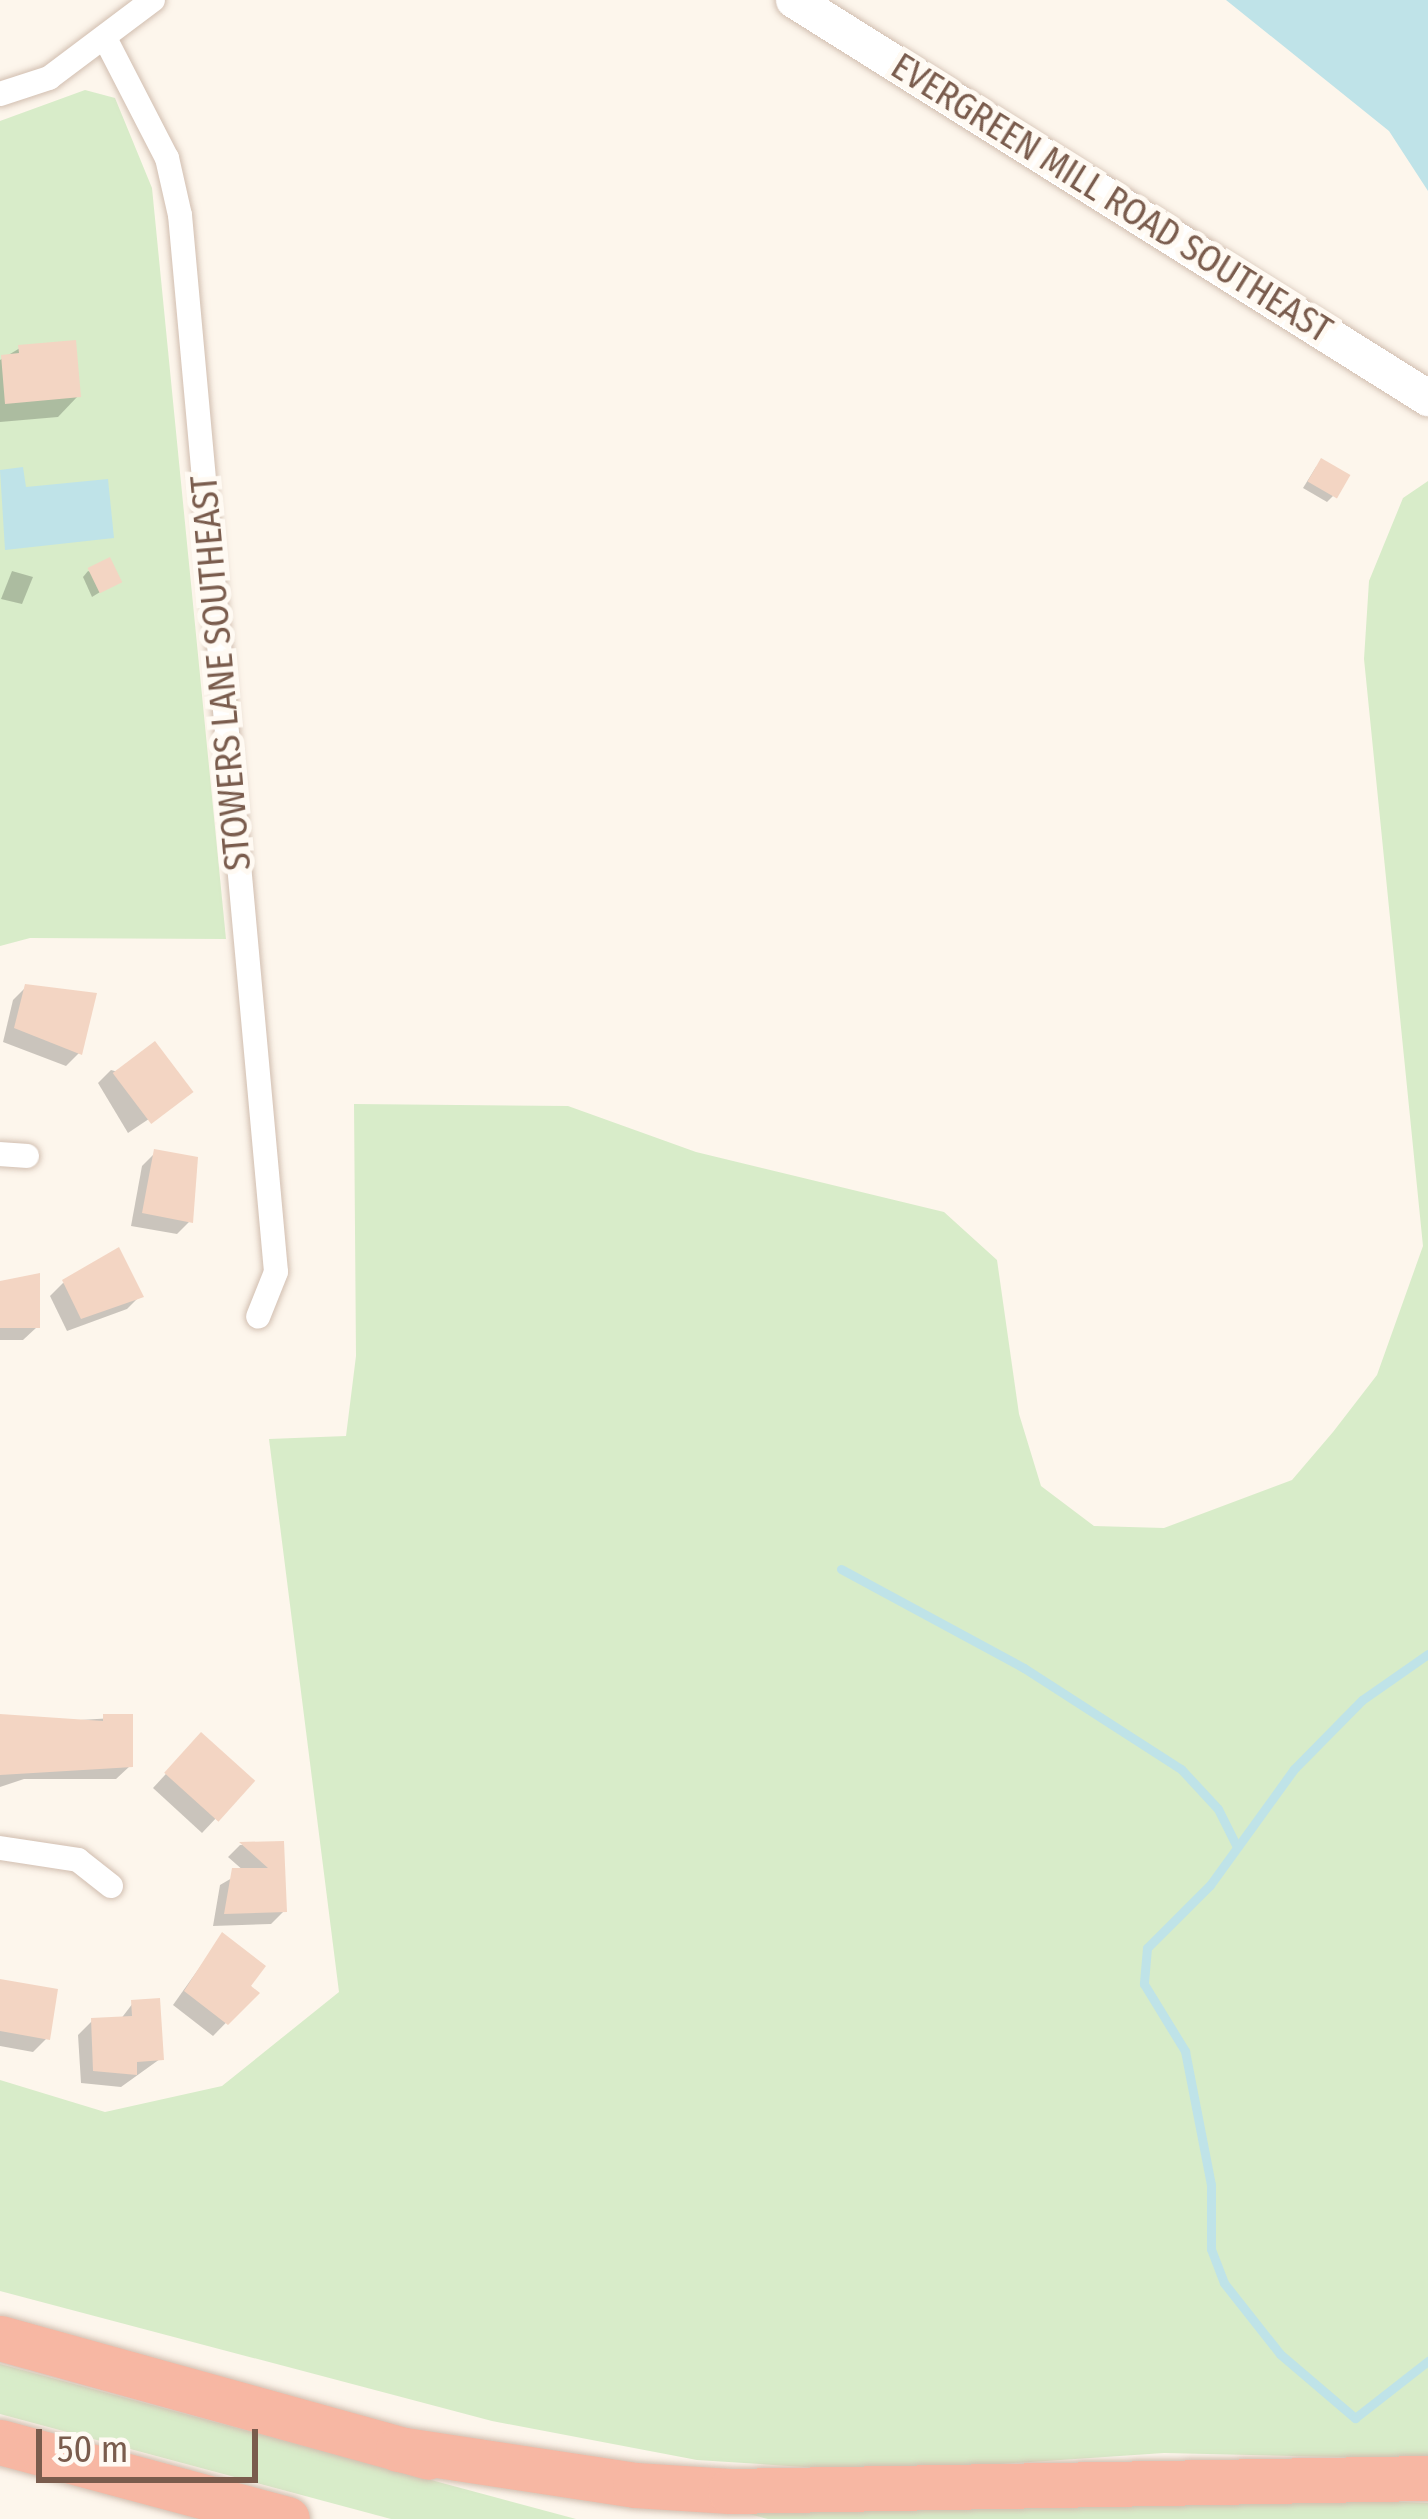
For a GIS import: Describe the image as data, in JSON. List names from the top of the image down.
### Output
{
  "streets": {
    "main road": ["EVERGREEN MILL ROAD SOUTHEAST"],
    "street": ["STOWERS LANE SOUTHEAST"]
  },
  "scale_bar": "50 m"
}
